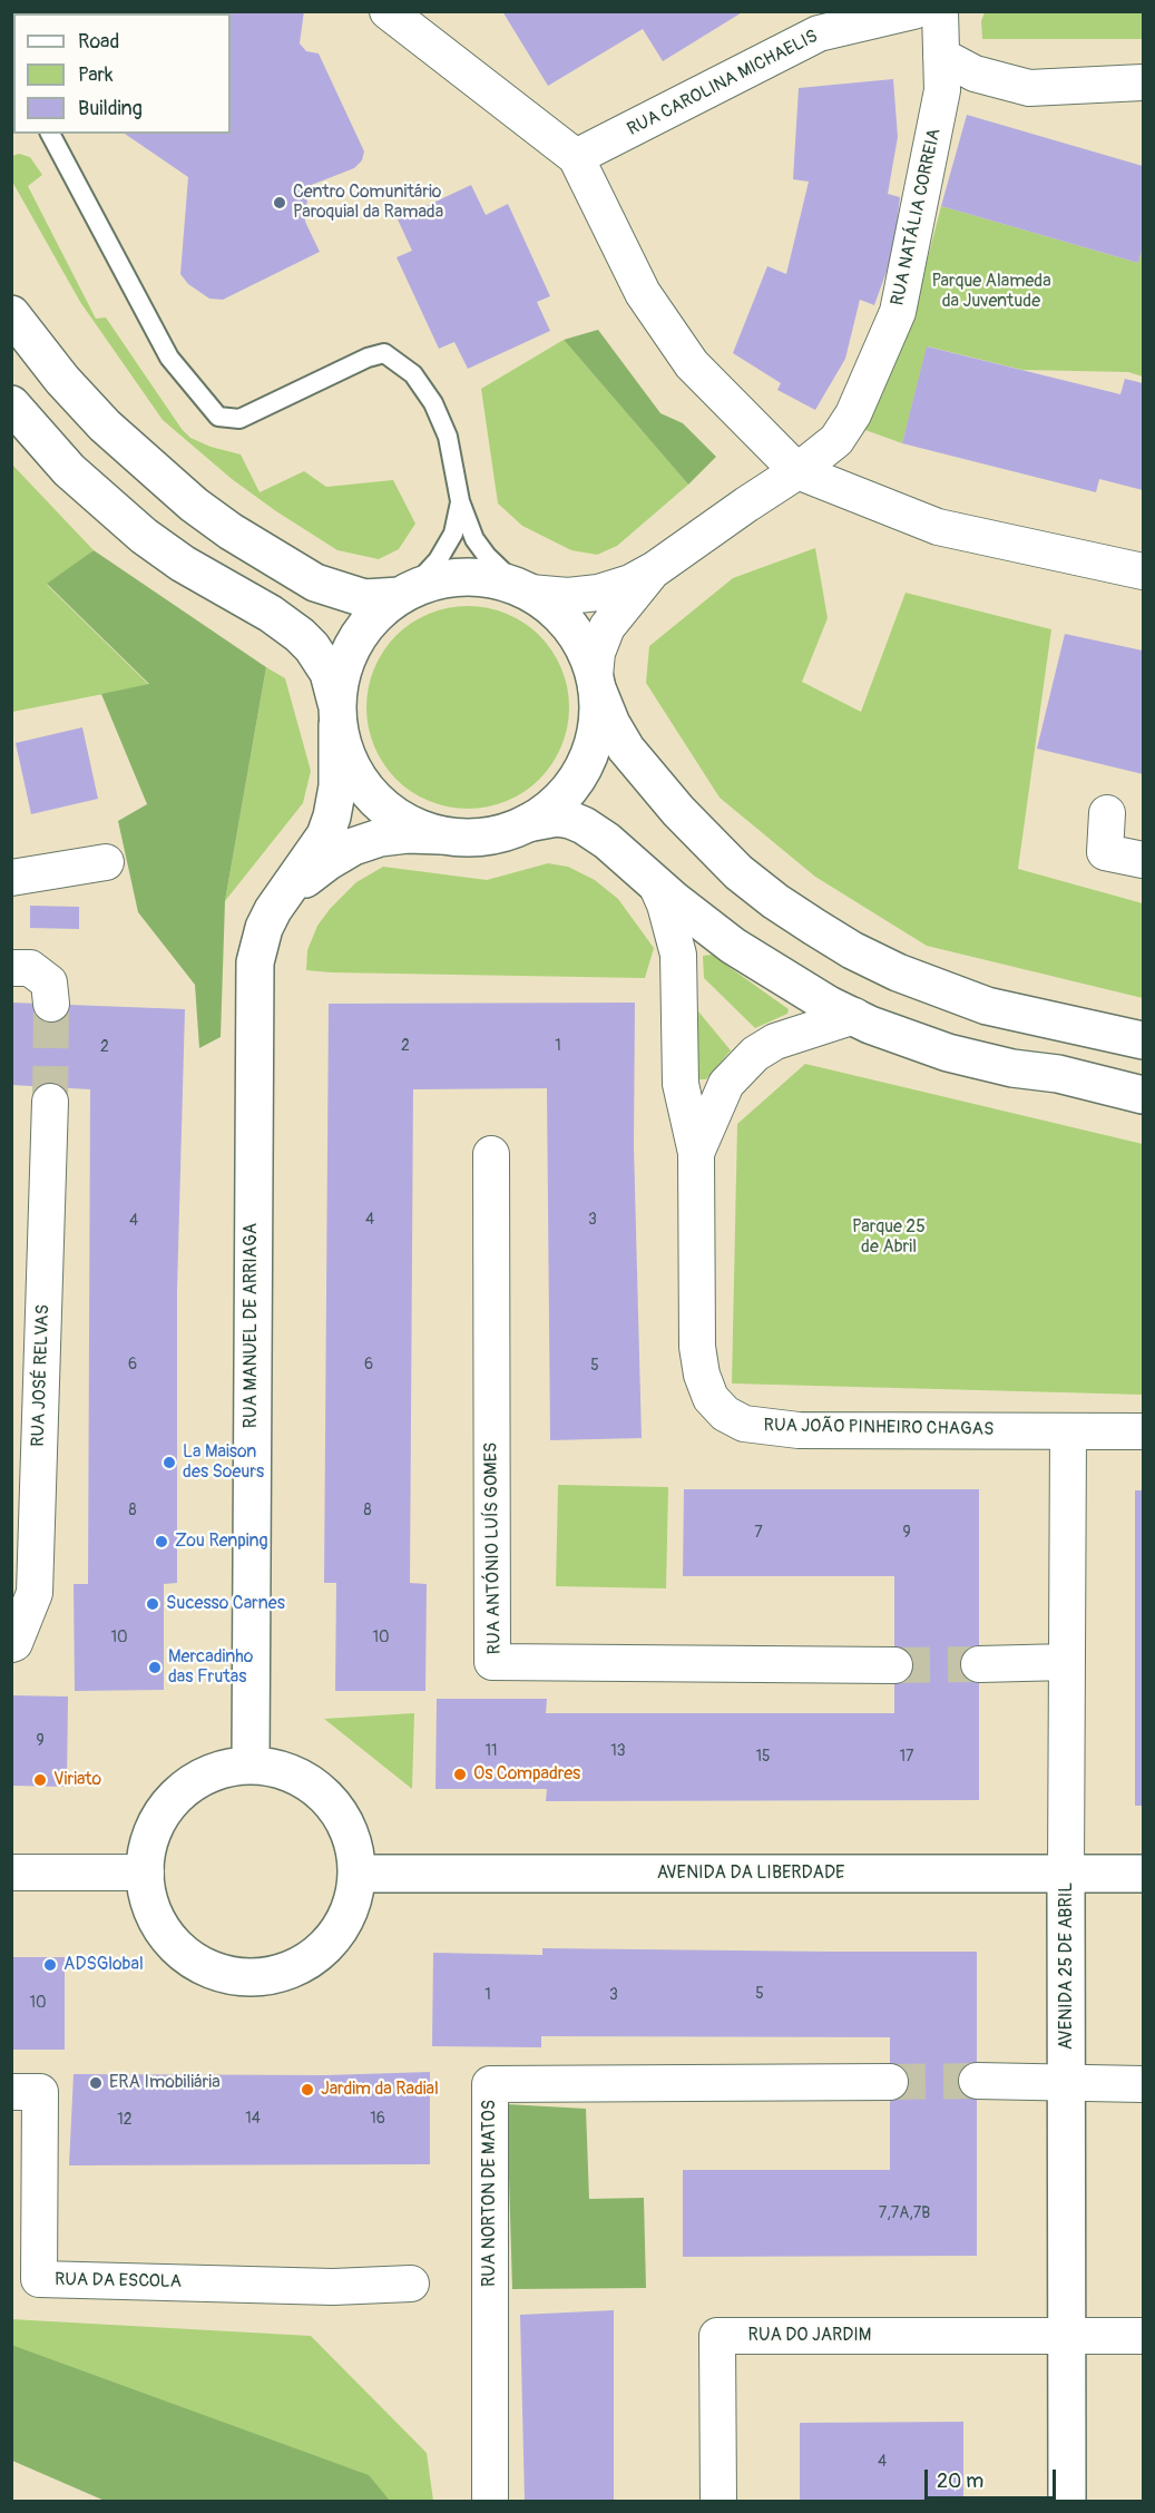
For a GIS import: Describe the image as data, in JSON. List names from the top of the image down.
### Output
{
  "streets": {
    "street": [
      "RUA CAROLINA MICHAELIS",
      "RUA NATÁLIA CORREIA",
      "RUA MANUEL DE ARRIAGA",
      "RUA JOSÉ RELVAS",
      "RUA JOÃO PINHEIRO CHAGAS",
      "RUA ANTÓNIO LUÍS GOMES",
      "AVENIDA DA LIBERDADE",
      "AVENIDA 25 DE ABRIL",
      "RUA NORTON DE MATOS",
      "RUA DA ESCOLA",
      "RUA DO JARDIM"
    ]
  },
  "crossings": [
    ["RUA MANUEL DE ARRIAGA", "AVENIDA DA LIBERDADE"],
    ["RUA JOÃO PINHEIRO CHAGAS", "AVENIDA 25 DE ABRIL"],
    ["AVENIDA DA LIBERDADE", "AVENIDA 25 DE ABRIL"],
    ["AVENIDA 25 DE ABRIL", "RUA DO JARDIM"]
  ],
  "parks": ["Parque Alameda da Juventude", "Parque 25 de Abril"],
  "places": [
    "Centro Comunitário Paroquial da Ramada",
    "La Maison des Soeurs",
    "Zou Renping",
    "Sucesso Carnes",
    "Mercadinho das Frutas",
    "Os Compadres",
    "Viriato",
    "ADSGlobal",
    "ERA Imobiliária",
    "Jardim da Radial"
  ],
  "house_numbers": [
    "2",
    "1",
    "2",
    "4",
    "3",
    "4",
    "6",
    "6",
    "5",
    "8",
    "8",
    "7",
    "9",
    "10",
    "10",
    "9",
    "11",
    "13",
    "15",
    "17",
    "5",
    "1",
    "3",
    "10",
    "14",
    "16",
    "12",
    "7,7A,7B",
    "4"
  ],
  "legend": ["Road", "Park", "Building"],
  "scale_bar": "20 m"
}
